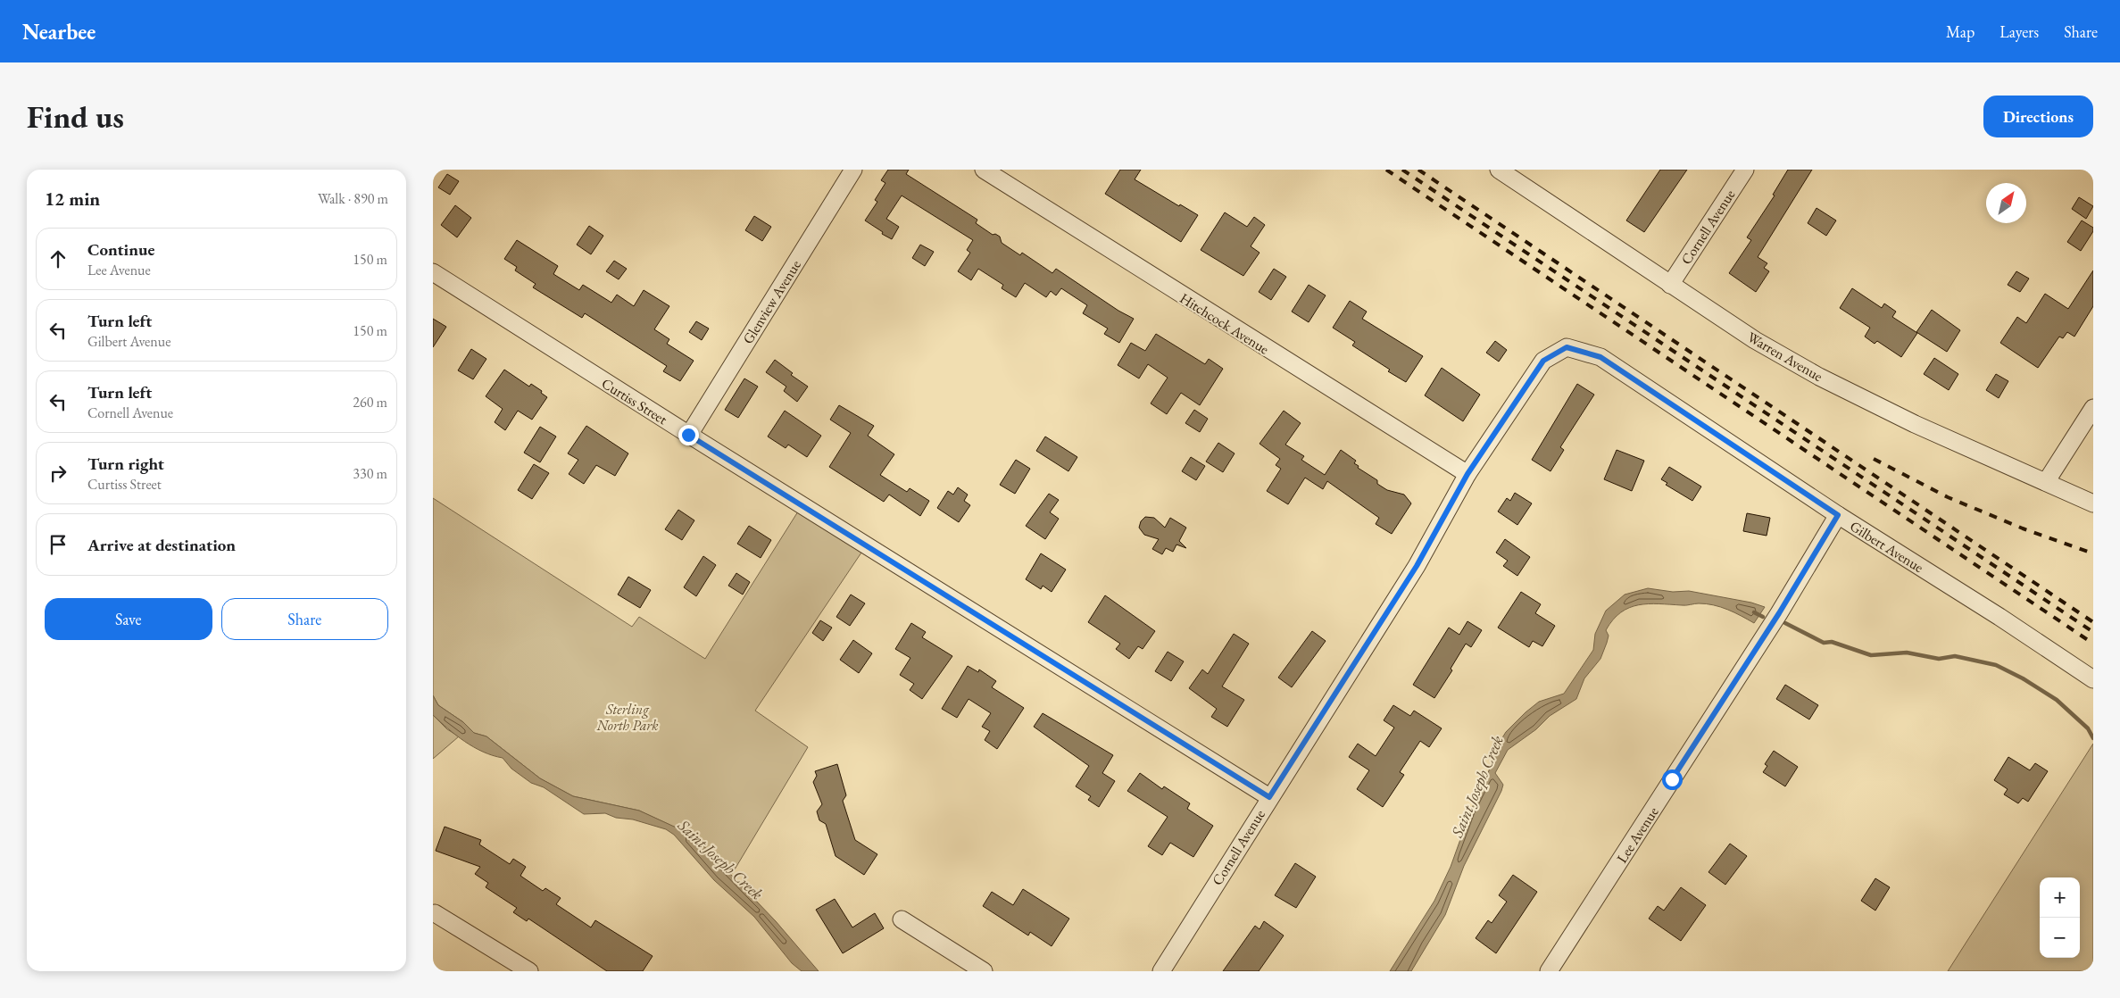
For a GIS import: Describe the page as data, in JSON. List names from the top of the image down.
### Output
{
  "streets": {
    "street": [
      "Cornell Avenue",
      "Glenview Avenue",
      "Hitchcock Avenue",
      "Warren Avenue",
      "Curtiss Street",
      "Gilbert Avenue",
      "Lee Avenue"
    ]
  },
  "crossings": [
    ["Cornell Avenue", "Hitchcock Avenue"],
    ["Cornell Avenue", "Warren Avenue"],
    ["Cornell Avenue", "Curtiss Street"],
    ["Cornell Avenue", "Gilbert Avenue"],
    ["Glenview Avenue", "Curtiss Street"],
    ["Gilbert Avenue", "Lee Avenue"]
  ],
  "water": ["Saint Joseph Creek"],
  "parks": ["Sterling North Park"],
  "north": "top right",
  "page": {
    "header": "Nearbee",
    "nav": ["Map", "Layers", "Share"],
    "buttons": [
      "Directions",
      ["Save", "Share"]
    ],
    "title": "Find us",
    "heading": ["12 min", "Walk · 890 m"],
    "list": [
      ["Continue", "Lee Avenue", "150 m"],
      ["Turn left", "Gilbert Avenue", "150 m"],
      ["Turn left", "Cornell Avenue", "260 m"],
      ["Turn right", "Curtiss Street", "330 m"],
      "Arrive at destination"
    ],
    "map_buttons": ["+", "−"]
  }
}
